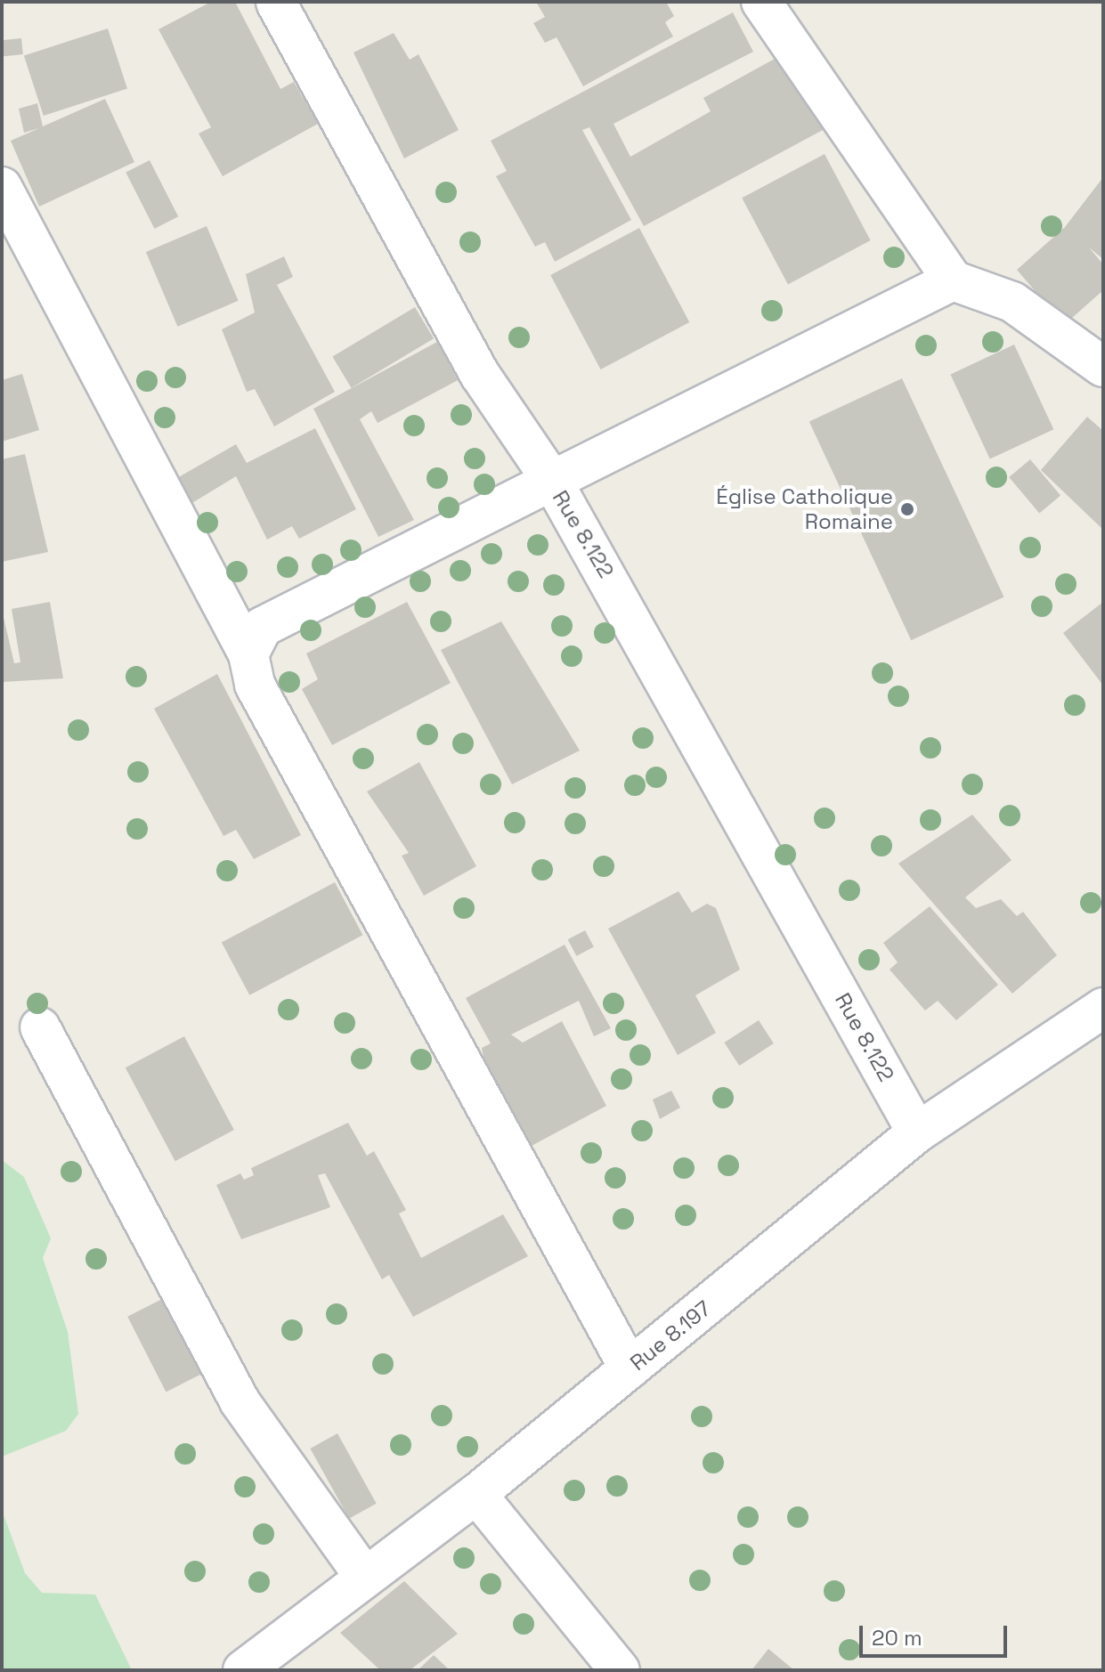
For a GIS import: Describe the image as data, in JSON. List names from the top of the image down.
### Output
{
  "streets": {
    "street": ["Rue 8.122", "Rue 8.197"]
  },
  "crossings": [
    ["Rue 8.122", "Rue 8.197"]
  ],
  "places": ["Église Catholique Romaine"],
  "scale_bar": "20 m"
}
